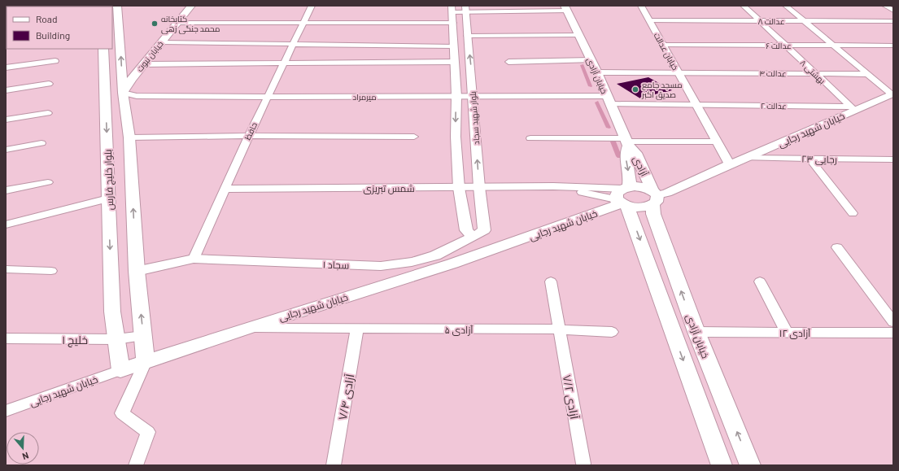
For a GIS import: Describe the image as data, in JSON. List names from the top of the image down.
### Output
{
  "streets": {
    "main road": [
      "خیابان نبوت",
      "خیابان آزادی",
      "خیابان شهید رجایی",
      "آزادی",
      "بلوار خلیج فارس"
    ],
    "street": [
      "عدالت ۸",
      "عدالت ۶",
      "خیابان عدالت",
      "بهشتی ۸",
      "عدالت ۴",
      "میرمراد",
      "عدالت ۲",
      "بلوار شهید سجاد",
      "حافظ",
      "رجایی ۲۳",
      "شمس تبریزی",
      "سجاد ۱",
      "آزادی ۵",
      "آزادی ۱۲",
      "خلیج ۱",
      "آزادی ۷/۴",
      "آزادی ۷/۲"
    ]
  },
  "crossings": [
    ["عدالت ۸", "خیابان عدالت"],
    ["عدالت ۸", "بهشتی ۸"],
    ["عدالت ۶", "خیابان عدالت"],
    ["عدالت ۶", "بهشتی ۸"],
    ["خیابان عدالت", "عدالت ۴"],
    ["خیابان عدالت", "عدالت ۲"],
    ["خیابان عدالت", "خیابان شهید رجایی"],
    ["خیابان نبوت", "میرمراد"],
    ["بهشتی ۸", "عدالت ۴"],
    ["بهشتی ۸", "عدالت ۲"],
    ["بهشتی ۸", "خیابان شهید رجایی"],
    ["عدالت ۴", "خیابان آزادی"],
    ["خیابان آزادی", "میرمراد"],
    ["خیابان آزادی", "خیابان شهید رجایی"],
    ["خیابان آزادی", "آزادی"],
    ["خیابان آزادی", "آزادی ۱۲"],
    ["میرمراد", "عدالت ۲"],
    ["میرمراد", "بلوار شهید سجاد"],
    ["میرمراد", "حافظ"],
    ["عدالت ۲", "خیابان شهید رجایی"],
    ["بلوار شهید سجاد", "شمس تبریزی"],
    ["بلوار شهید سجاد", "سجاد ۱"],
    ["خیابان شهید رجایی", "رجایی ۲۳"],
    ["خیابان شهید رجایی", "آزادی"],
    ["خیابان شهید رجایی", "بلوار خلیج فارس"],
    ["خیابان شهید رجایی", "شمس تبریزی"],
    ["خیابان شهید رجایی", "آزادی ۵"],
    ["حافظ", "شمس تبریزی"],
    ["حافظ", "سجاد ۱"],
    ["آزادی", "شمس تبریزی"],
    ["بلوار خلیج فارس", "خلیج ۱"],
    ["آزادی ۵", "آزادی ۷/۴"],
    ["آزادی ۵", "آزادی ۷/۲"]
  ],
  "one_way": ["آزادی"],
  "places": ["کتابخانه محمد جنگی زهی", "مسجد جامع صدیق اکبر"],
  "legend": ["Road", "Building"],
  "north": "bottom"
}
